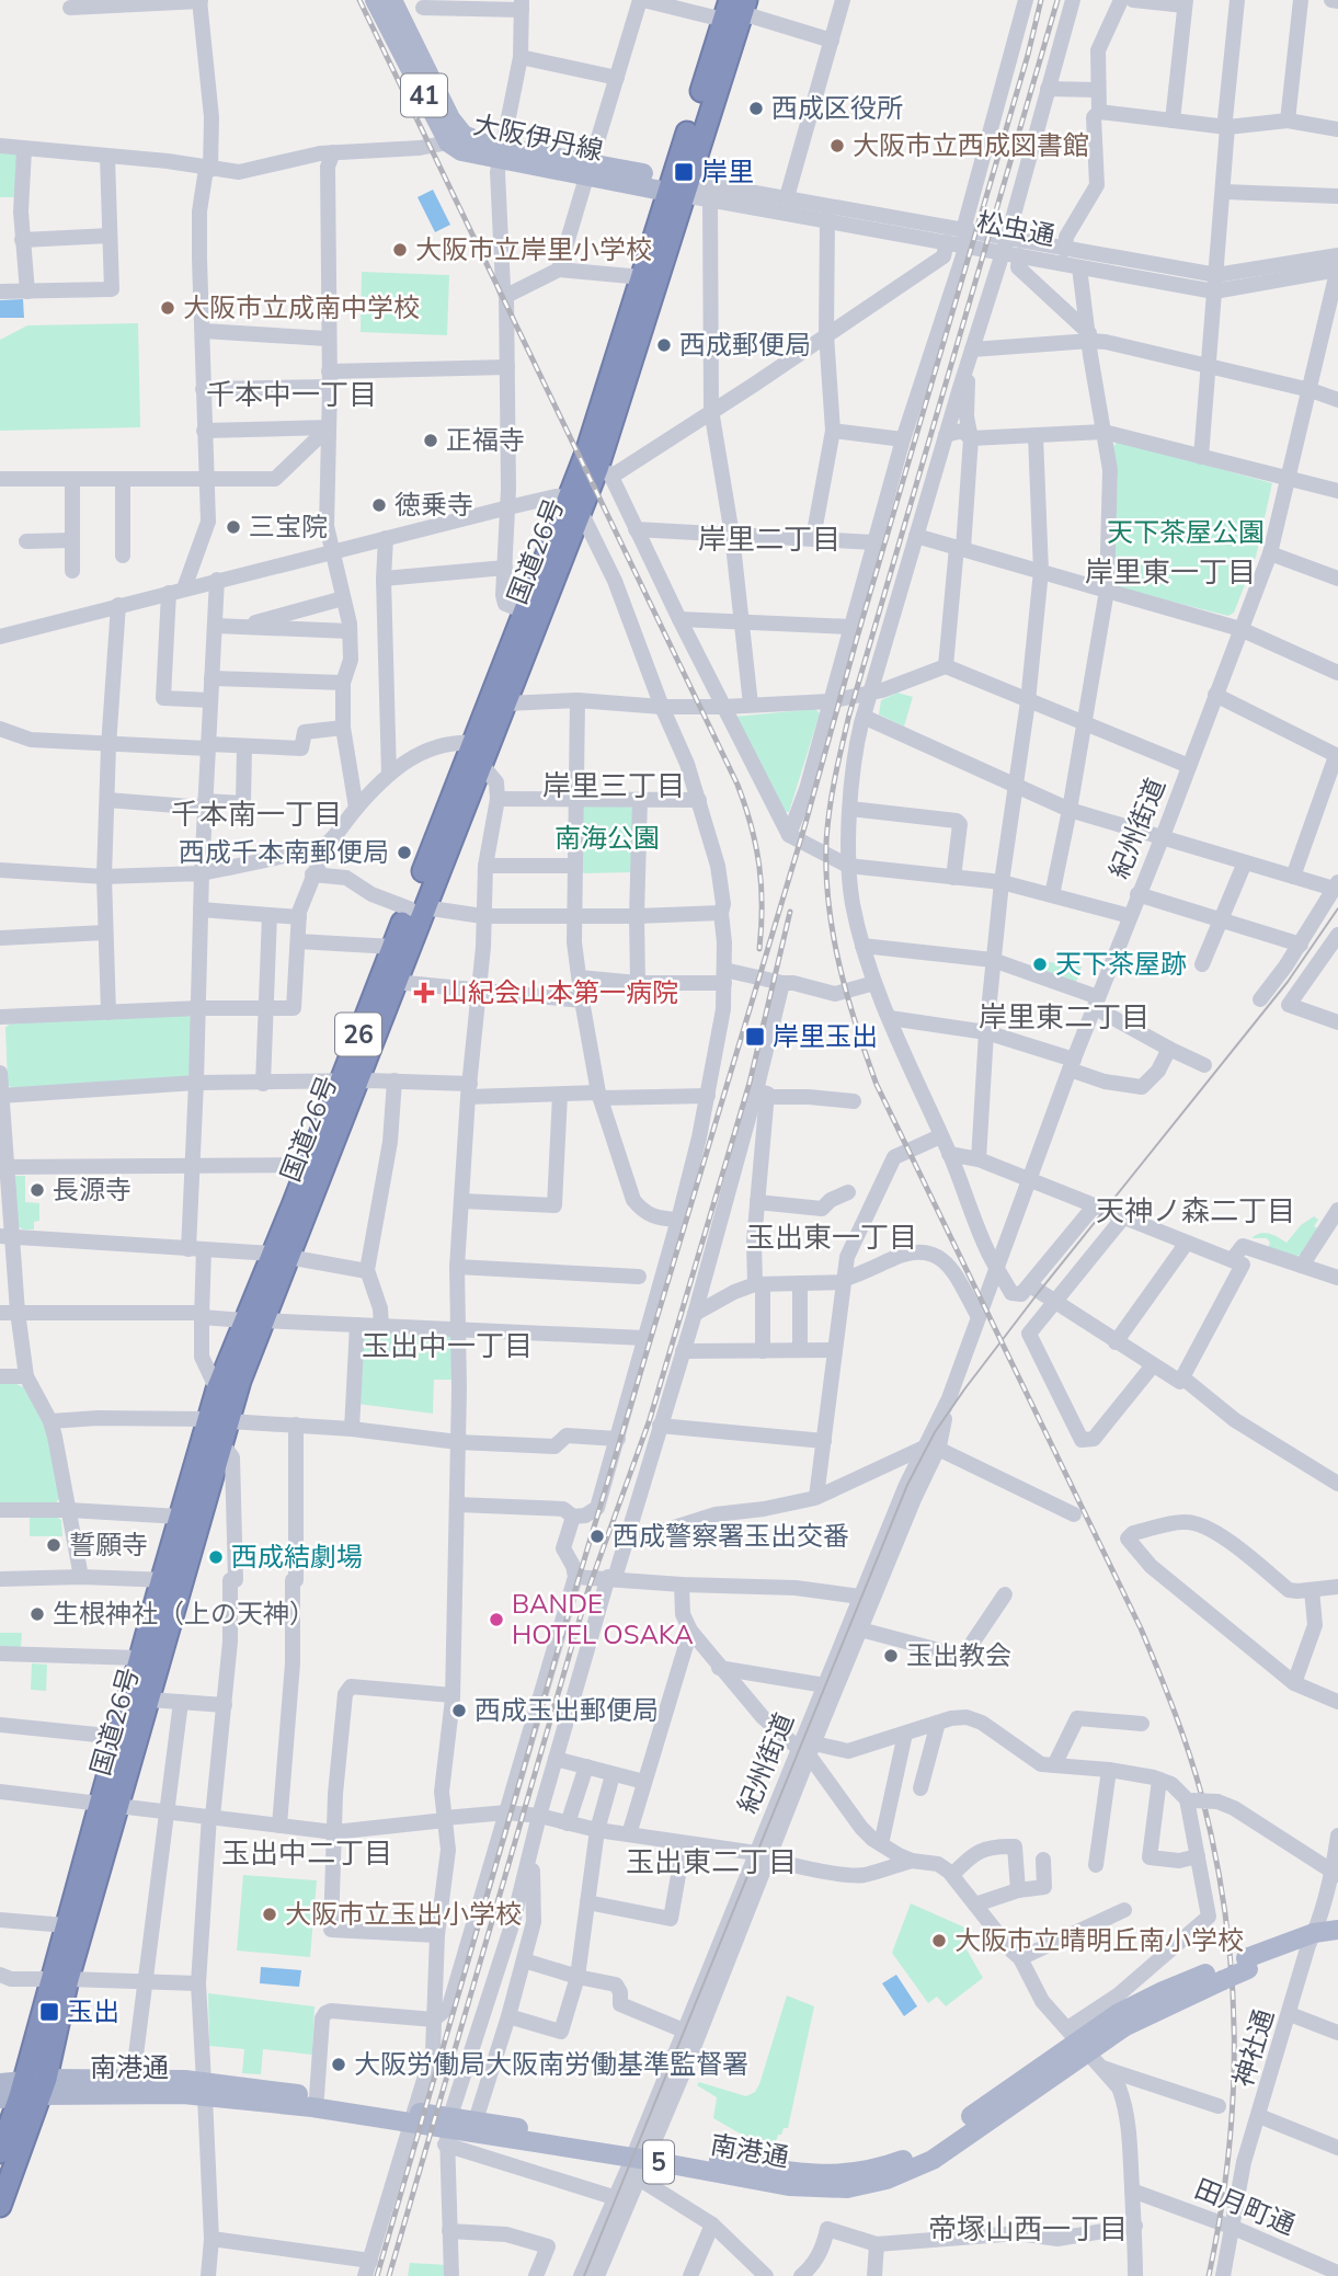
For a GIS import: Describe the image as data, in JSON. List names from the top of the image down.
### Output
{
  "streets": {
    "highway": ["国道26号", "26"],
    "main road": [
      "41",
      "大阪伊丹線",
      "南港通",
      "5"
    ],
    "street": [
      "松虫通",
      "紀州街道",
      "神社通",
      "田月町通"
    ]
  },
  "crossings": [
    ["大阪伊丹線", "松虫通"],
    ["大阪伊丹線", "国道26号"],
    ["松虫通", "国道26号"],
    ["松虫通", "紀州街道"],
    ["国道26号", "南港通"],
    ["紀州街道", "南港通"],
    ["神社通", "南港通"],
    ["神社通", "田月町通"]
  ],
  "districts": [
    "千本中一丁目",
    "岸里二丁目",
    "岸里東一丁目",
    "岸里三丁目",
    "千本南一丁目",
    "岸里東二丁目",
    "天神ノ森二丁目",
    "玉出東一丁目",
    "玉出中一丁目",
    "玉出中二丁目",
    "玉出東二丁目",
    "帝塚山西一丁目"
  ],
  "parks": ["天下茶屋公園", "南海公園"],
  "places": {
    "other": [
      "西成区役所",
      "大阪市立西成図書館",
      "大阪市立岸里小学校",
      "大阪市立成南中学校",
      "西成郵便局",
      "正福寺",
      "徳乗寺",
      "三宝院",
      "西成千本南郵便局",
      "天下茶屋跡",
      "長源寺",
      "西成警察署玉出交番",
      "誓願寺",
      "西成結劇場",
      "生根神社（上の天神）",
      "BANDE HOTEL OSAKA",
      "玉出教会",
      "西成玉出郵便局",
      "大阪市立玉出小学校",
      "大阪市立晴明丘南小学校",
      "大阪労働局大阪南労働基準監督署"
    ],
    "transit": ["岸里", "岸里玉出", "玉出"],
    "health": ["山紀会山本第一病院"]
  }
}
